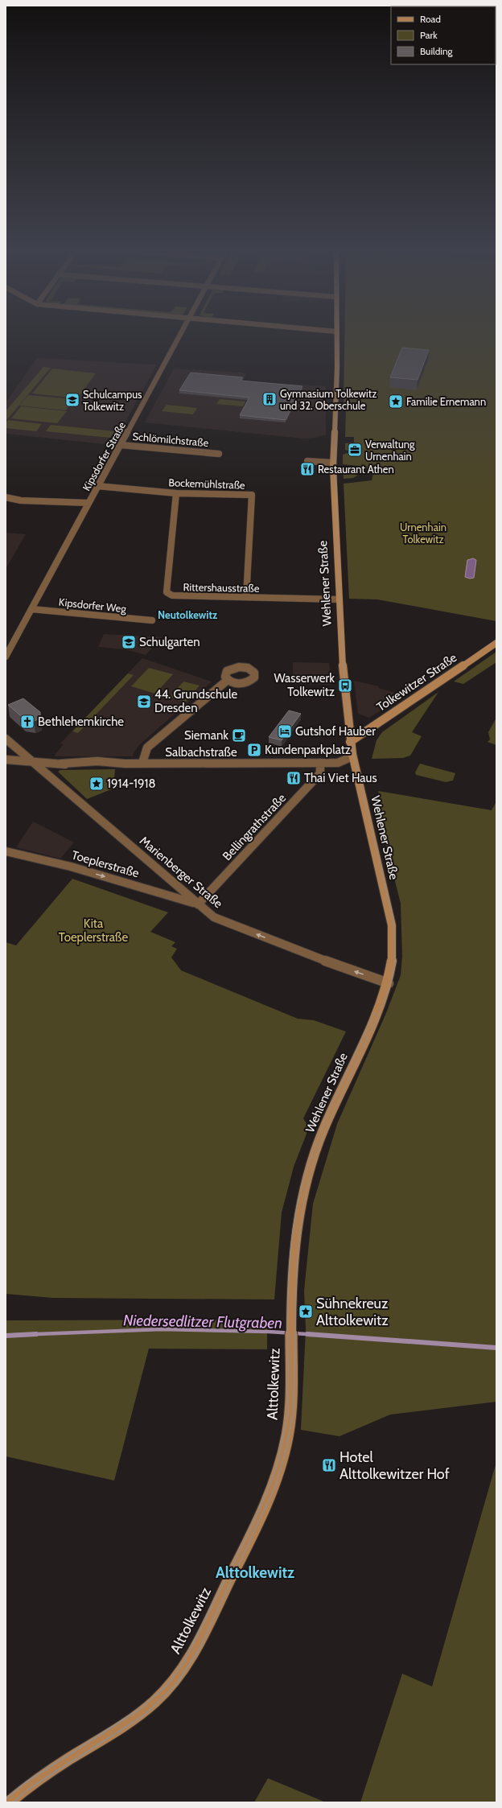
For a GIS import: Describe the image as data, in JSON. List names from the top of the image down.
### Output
{
  "streets": {
    "main road": ["Wehlener Straße", "Tolkewitzer Straße", "Alttolkewitz"],
    "street": [
      "Schlömilchstraße",
      "Kipsdorfer Straße",
      "Bockemühlstraße",
      "Rittershausstraße",
      "Kipsdorfer Weg",
      "Salbachstraße",
      "Bellingrathstraße",
      "Toeplerstraße",
      "Marienberger Straße"
    ]
  },
  "crossings": [
    ["Schlömilchstraße", "Kipsdorfer Straße"],
    ["Kipsdorfer Straße", "Bockemühlstraße"],
    ["Kipsdorfer Straße", "Kipsdorfer Weg"],
    ["Bockemühlstraße", "Rittershausstraße"],
    ["Wehlener Straße", "Rittershausstraße"],
    ["Wehlener Straße", "Tolkewitzer Straße"],
    ["Wehlener Straße", "Salbachstraße"],
    ["Wehlener Straße", "Marienberger Straße"],
    ["Wehlener Straße", "Alttolkewitz"],
    ["Salbachstraße", "Bellingrathstraße"],
    ["Salbachstraße", "Marienberger Straße"],
    ["Bellingrathstraße", "Toeplerstraße"],
    ["Bellingrathstraße", "Marienberger Straße"],
    ["Toeplerstraße", "Marienberger Straße"]
  ],
  "one_way": ["Toeplerstraße", "Marienberger Straße"],
  "districts": ["Neutolkewitz", "Alttolkewitz"],
  "water": ["Niedersedlitzer Flutgraben"],
  "parks": ["Urnenhain Tolkewitz", "Kita Toeplerstraße"],
  "places": {
    "building": ["Gymnasium Tolkewitz und 32. Oberschule"],
    "school or university": ["Schulcampus Tolkewitz", "Schulgarten", "44. Grundschule Dresden"],
    "place": ["Familie Ernemann", "1914-1918", "Sühnekreuz Alttolkewitz"],
    "office": ["Verwaltung Urnenhain"],
    "restaurant": ["Restaurant Athen", "Thai Viet Haus", "Hotel Alttolkewitzer Hof"],
    "bus stop": ["Wasserwerk Tolkewitz"],
    "church": ["Bethlehemkirche"],
    "hotel": ["Gutshof Hauber"],
    "cafe": ["Siemank"],
    "parking": ["Kundenparkplatz"]
  },
  "legend": ["Road", "Park", "Building"]
}
